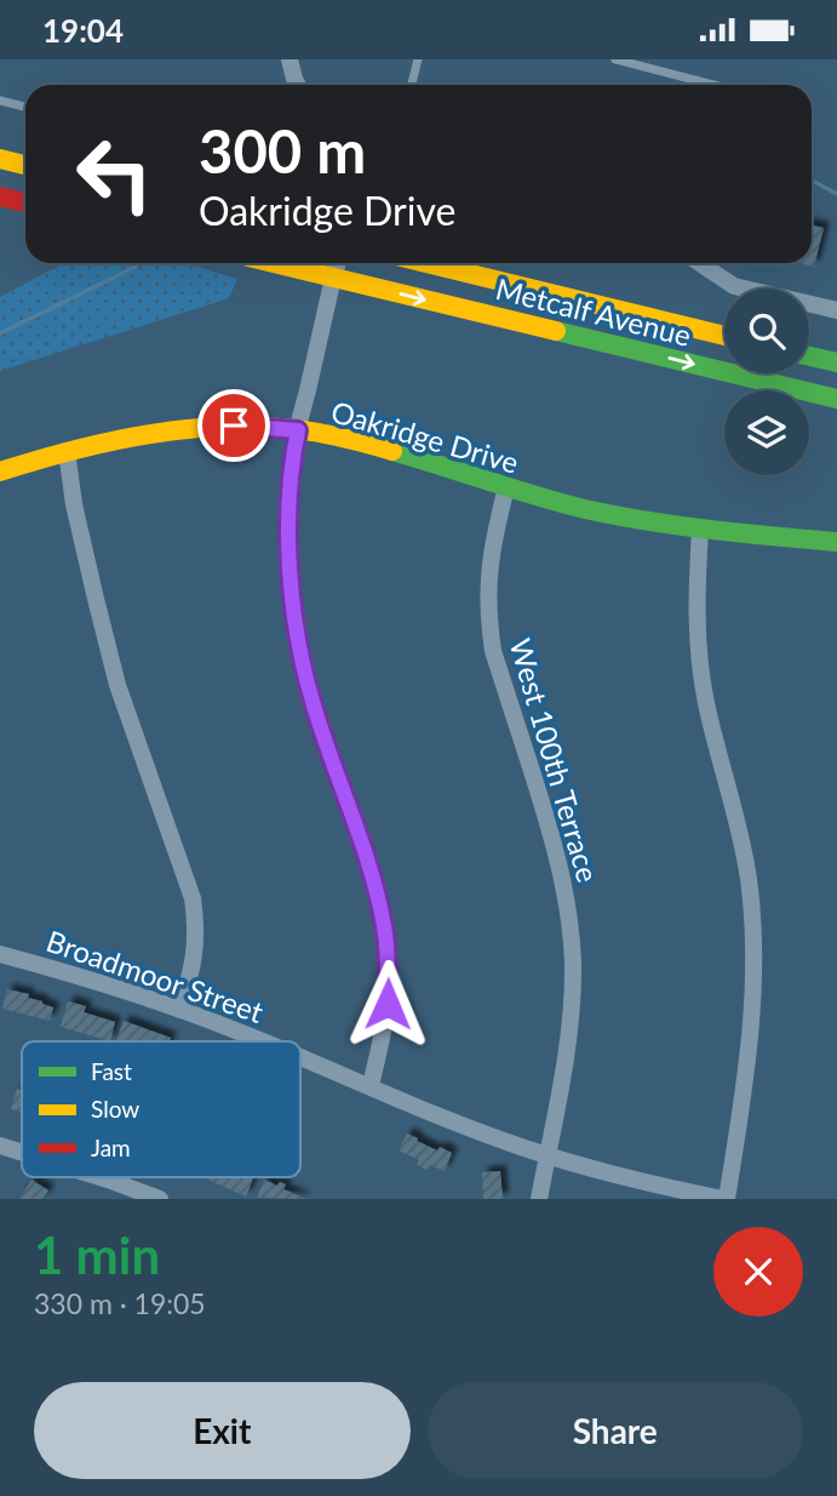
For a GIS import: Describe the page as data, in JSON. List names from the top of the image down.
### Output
{
  "streets": {
    "main road": ["Metcalf Avenue", "Oakridge Drive"],
    "street": ["West 100th Terrace", "Broadmoor Street"]
  },
  "crossings": [
    ["Oakridge Drive", "West 100th Terrace"],
    ["West 100th Terrace", "Broadmoor Street"]
  ],
  "legend": ["Fast", "Slow", "Jam"],
  "page": {
    "status": "19:04",
    "turn": ["300 m", "Oakridge Drive"],
    "heading": ["1 min", "330 m · 19:05"],
    "buttons": ["Exit", "Share"]
  }
}
